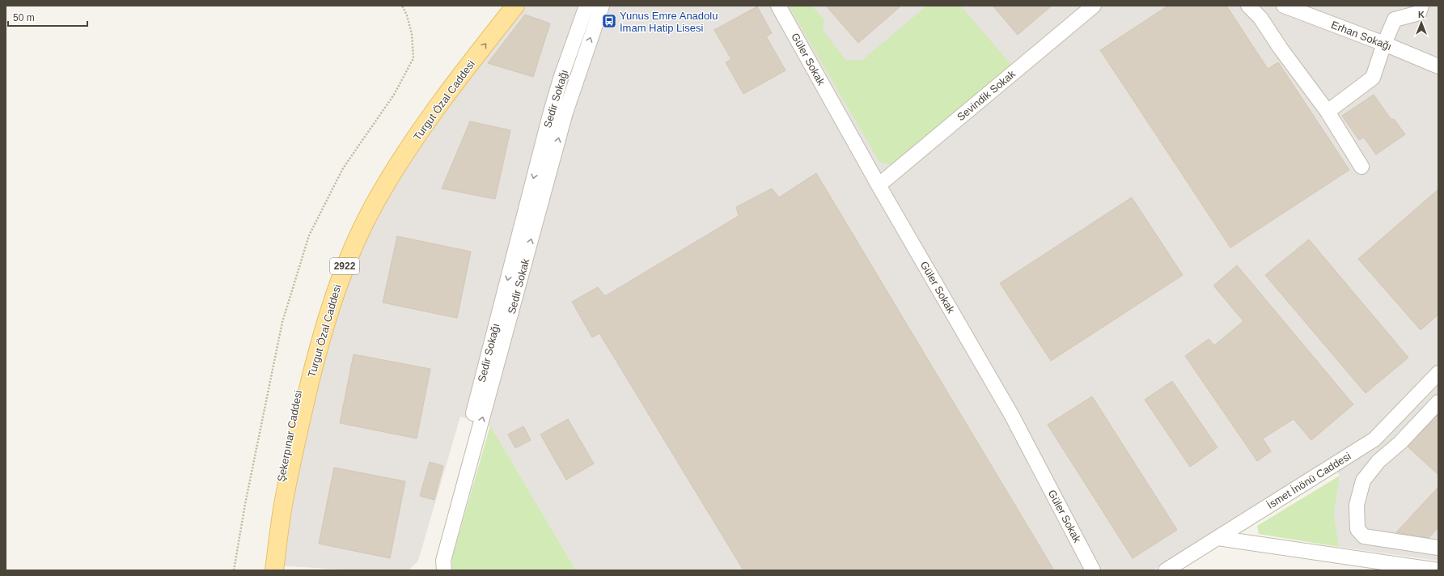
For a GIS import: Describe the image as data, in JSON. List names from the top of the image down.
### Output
{
  "streets": {
    "main road": ["Turgut Özal Caddesi", "2922", "Şekerpınar Caddesi"],
    "street": [
      "Erhan Sokağı",
      "Güler Sokak",
      "Sevindik Sokak",
      "Sedir Sokağı",
      "Sedir Sokak",
      "İsmet İnönü Caddesi"
    ]
  },
  "crossings": [
    ["Güler Sokak", "Sevindik Sokak"]
  ],
  "one_way": ["Sedir Sokağı", "Turgut Özal Caddesi", "Sedir Sokak"],
  "places": {
    "bus stop": ["Yunus Emre Anadolu İmam Hatip Lisesi"]
  },
  "scale_bar": "50 m",
  "north": "top"
}
